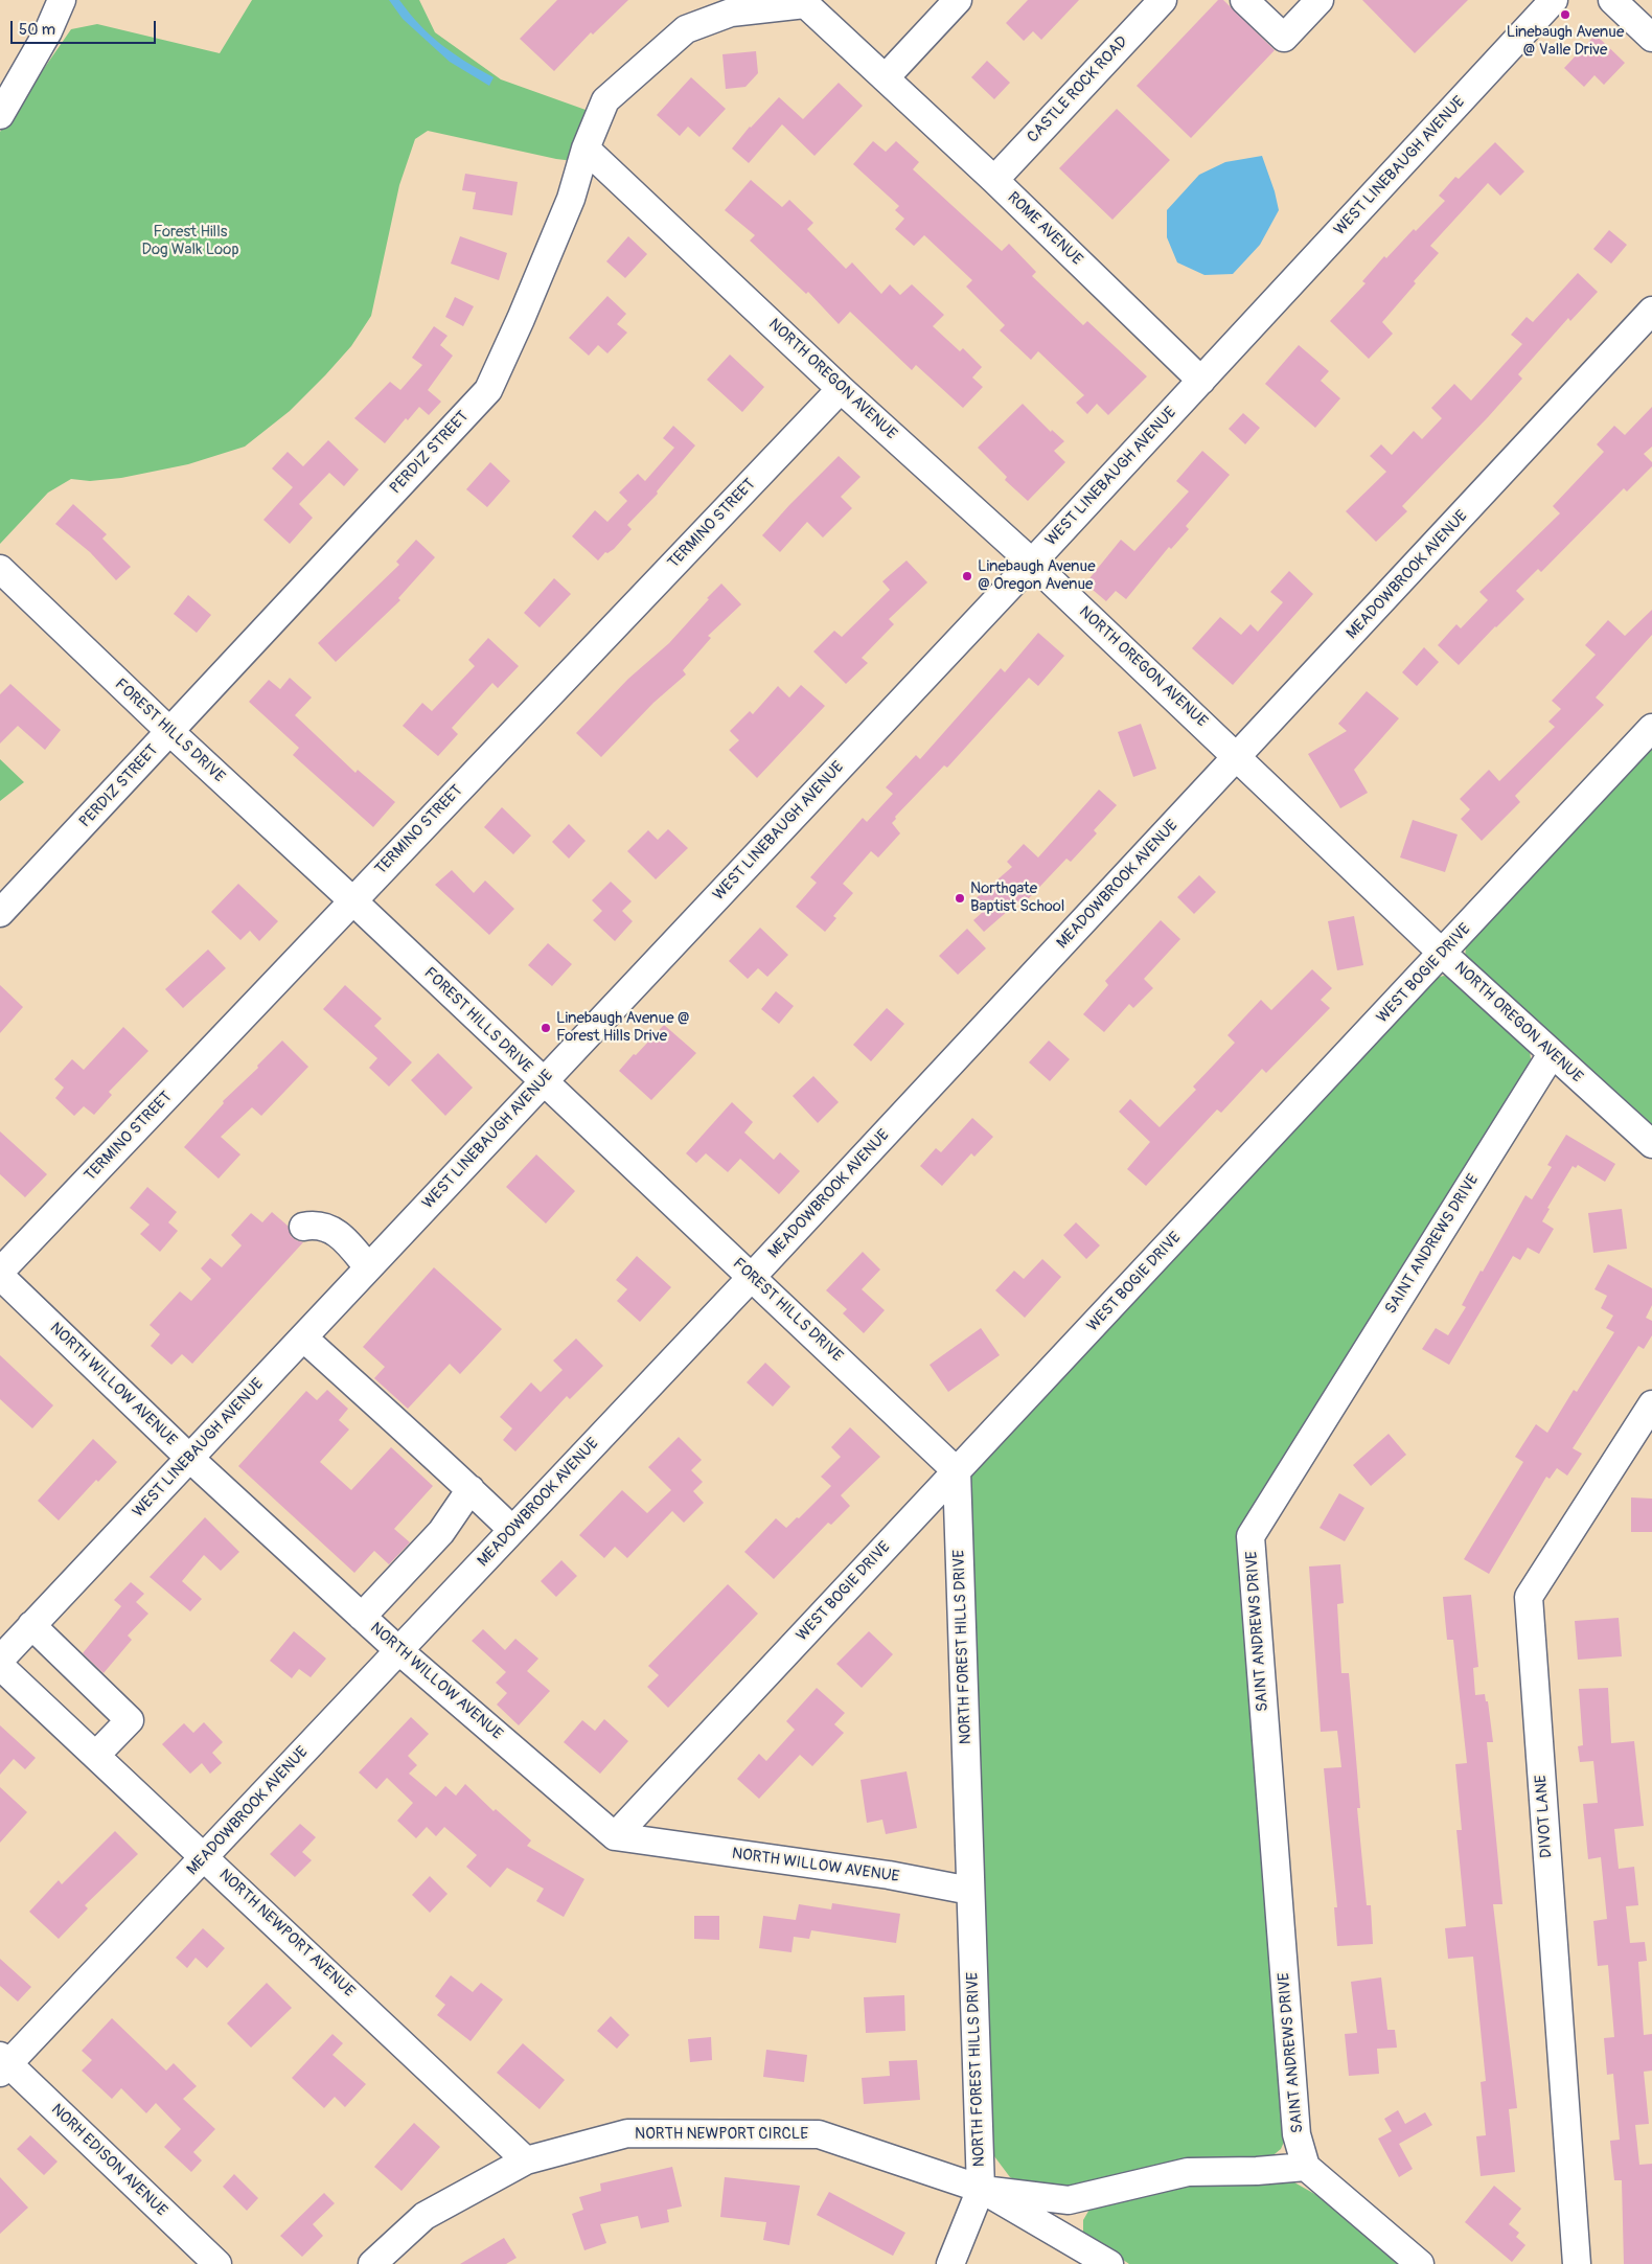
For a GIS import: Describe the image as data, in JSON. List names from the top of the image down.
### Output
{
  "streets": {
    "street": [
      "CASTLE ROCK ROAD",
      "WEST LINEBAUGH AVENUE",
      "ROME AVENUE",
      "NORTH OREGON AVENUE",
      "PERDIZ STREET",
      "TERMINO STREET",
      "MEADOWBROOK AVENUE",
      "FOREST HILLS DRIVE",
      "WEST BOGIE DRIVE",
      "SAINT ANDREWS DRIVE",
      "NORTH WILLOW AVENUE",
      "NORTH FOREST HILLS DRIVE",
      "DIVOT LANE",
      "NORTH NEWPORT AVENUE",
      "NORTH NEWPORT CIRCLE",
      "NORH EDISON AVENUE"
    ]
  },
  "crossings": [
    ["CASTLE ROCK ROAD", "ROME AVENUE"],
    ["WEST LINEBAUGH AVENUE", "ROME AVENUE"],
    ["WEST LINEBAUGH AVENUE", "NORTH OREGON AVENUE"],
    ["WEST LINEBAUGH AVENUE", "FOREST HILLS DRIVE"],
    ["WEST LINEBAUGH AVENUE", "NORTH WILLOW AVENUE"],
    ["ROME AVENUE", "PERDIZ STREET"],
    ["NORTH OREGON AVENUE", "PERDIZ STREET"],
    ["NORTH OREGON AVENUE", "TERMINO STREET"],
    ["NORTH OREGON AVENUE", "MEADOWBROOK AVENUE"],
    ["NORTH OREGON AVENUE", "WEST BOGIE DRIVE"],
    ["NORTH OREGON AVENUE", "SAINT ANDREWS DRIVE"],
    ["PERDIZ STREET", "FOREST HILLS DRIVE"],
    ["TERMINO STREET", "FOREST HILLS DRIVE"],
    ["TERMINO STREET", "NORTH WILLOW AVENUE"],
    ["MEADOWBROOK AVENUE", "FOREST HILLS DRIVE"],
    ["MEADOWBROOK AVENUE", "NORTH WILLOW AVENUE"],
    ["MEADOWBROOK AVENUE", "NORTH NEWPORT AVENUE"],
    ["MEADOWBROOK AVENUE", "NORH EDISON AVENUE"],
    ["FOREST HILLS DRIVE", "WEST BOGIE DRIVE"],
    ["FOREST HILLS DRIVE", "NORTH FOREST HILLS DRIVE"],
    ["WEST BOGIE DRIVE", "NORTH WILLOW AVENUE"],
    ["WEST BOGIE DRIVE", "NORTH FOREST HILLS DRIVE"],
    ["SAINT ANDREWS DRIVE", "NORTH FOREST HILLS DRIVE"],
    ["NORTH WILLOW AVENUE", "NORTH FOREST HILLS DRIVE"],
    ["NORTH FOREST HILLS DRIVE", "NORTH NEWPORT CIRCLE"],
    ["NORTH NEWPORT AVENUE", "NORTH NEWPORT CIRCLE"]
  ],
  "parks": ["Forest Hills Dog Walk Loop"],
  "places": [
    "Linebaugh Avenue @ Valle Drive",
    "Linebaugh Avenue @ Oregon Avenue",
    "Northgate Baptist School",
    "Linebaugh Avenue @ Forest Hills Drive"
  ],
  "scale_bar": "50 m"
}
